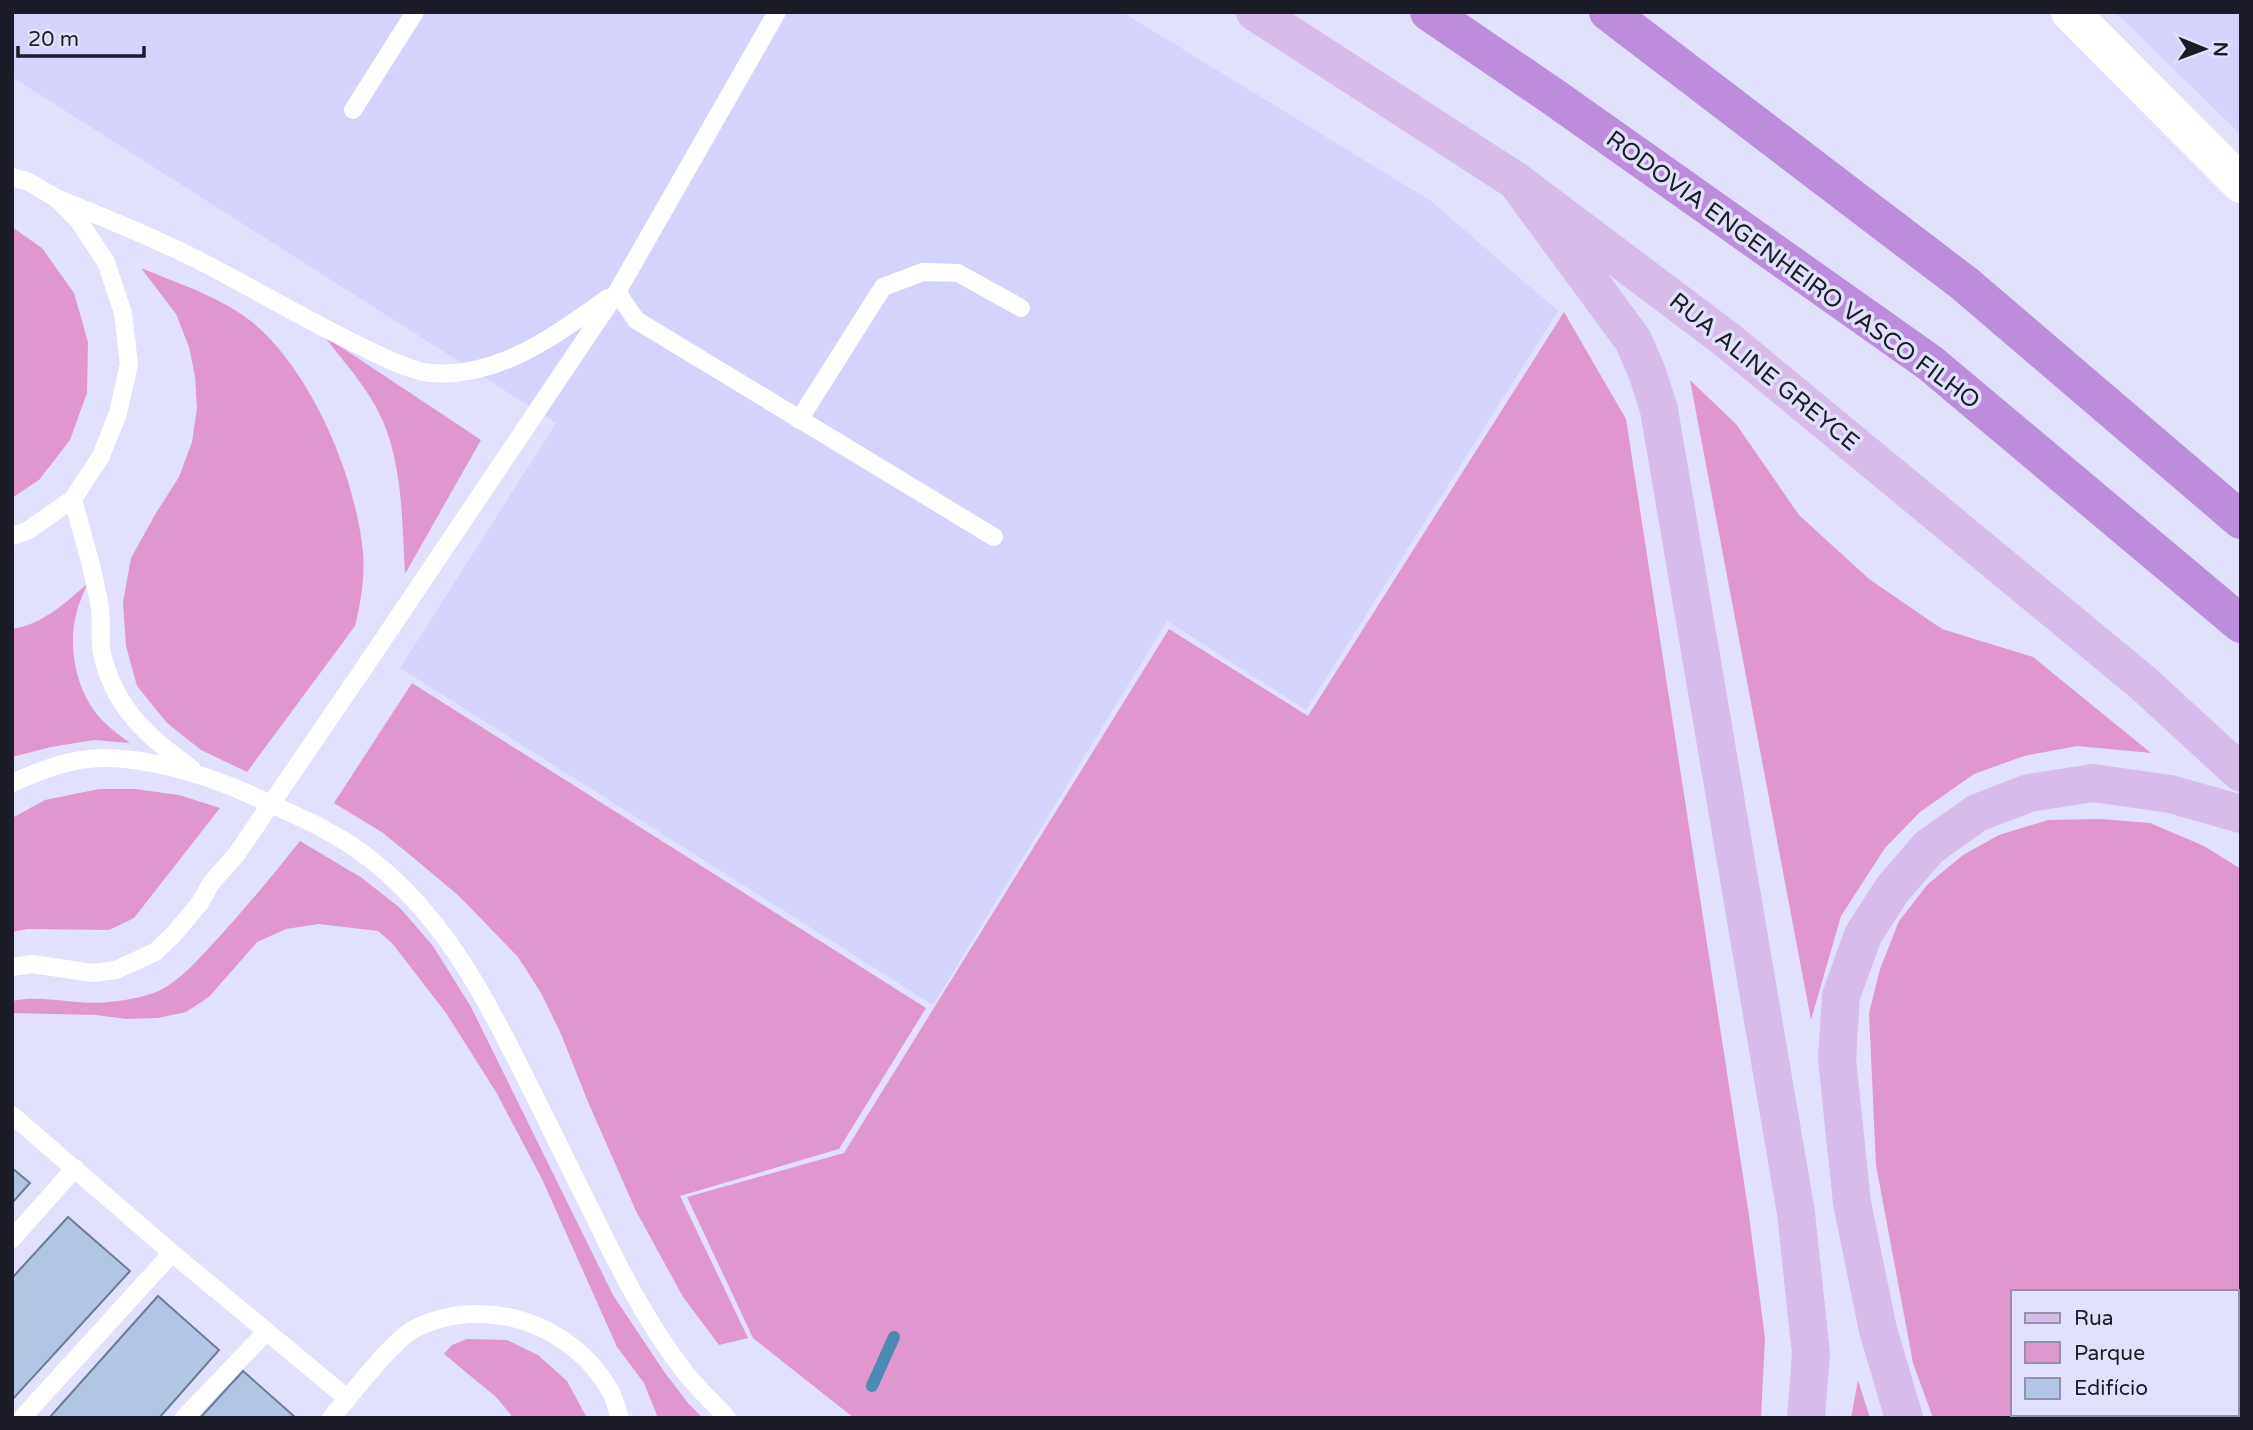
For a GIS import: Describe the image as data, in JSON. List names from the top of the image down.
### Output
{
  "streets": {
    "highway": ["RODOVIA ENGENHEIRO VASCO FILHO"],
    "main road": ["RUA ALINE GREYCE"]
  },
  "legend": ["Rua", "Parque", "Edifício"],
  "scale_bar": "20 m",
  "north": "right"
}
